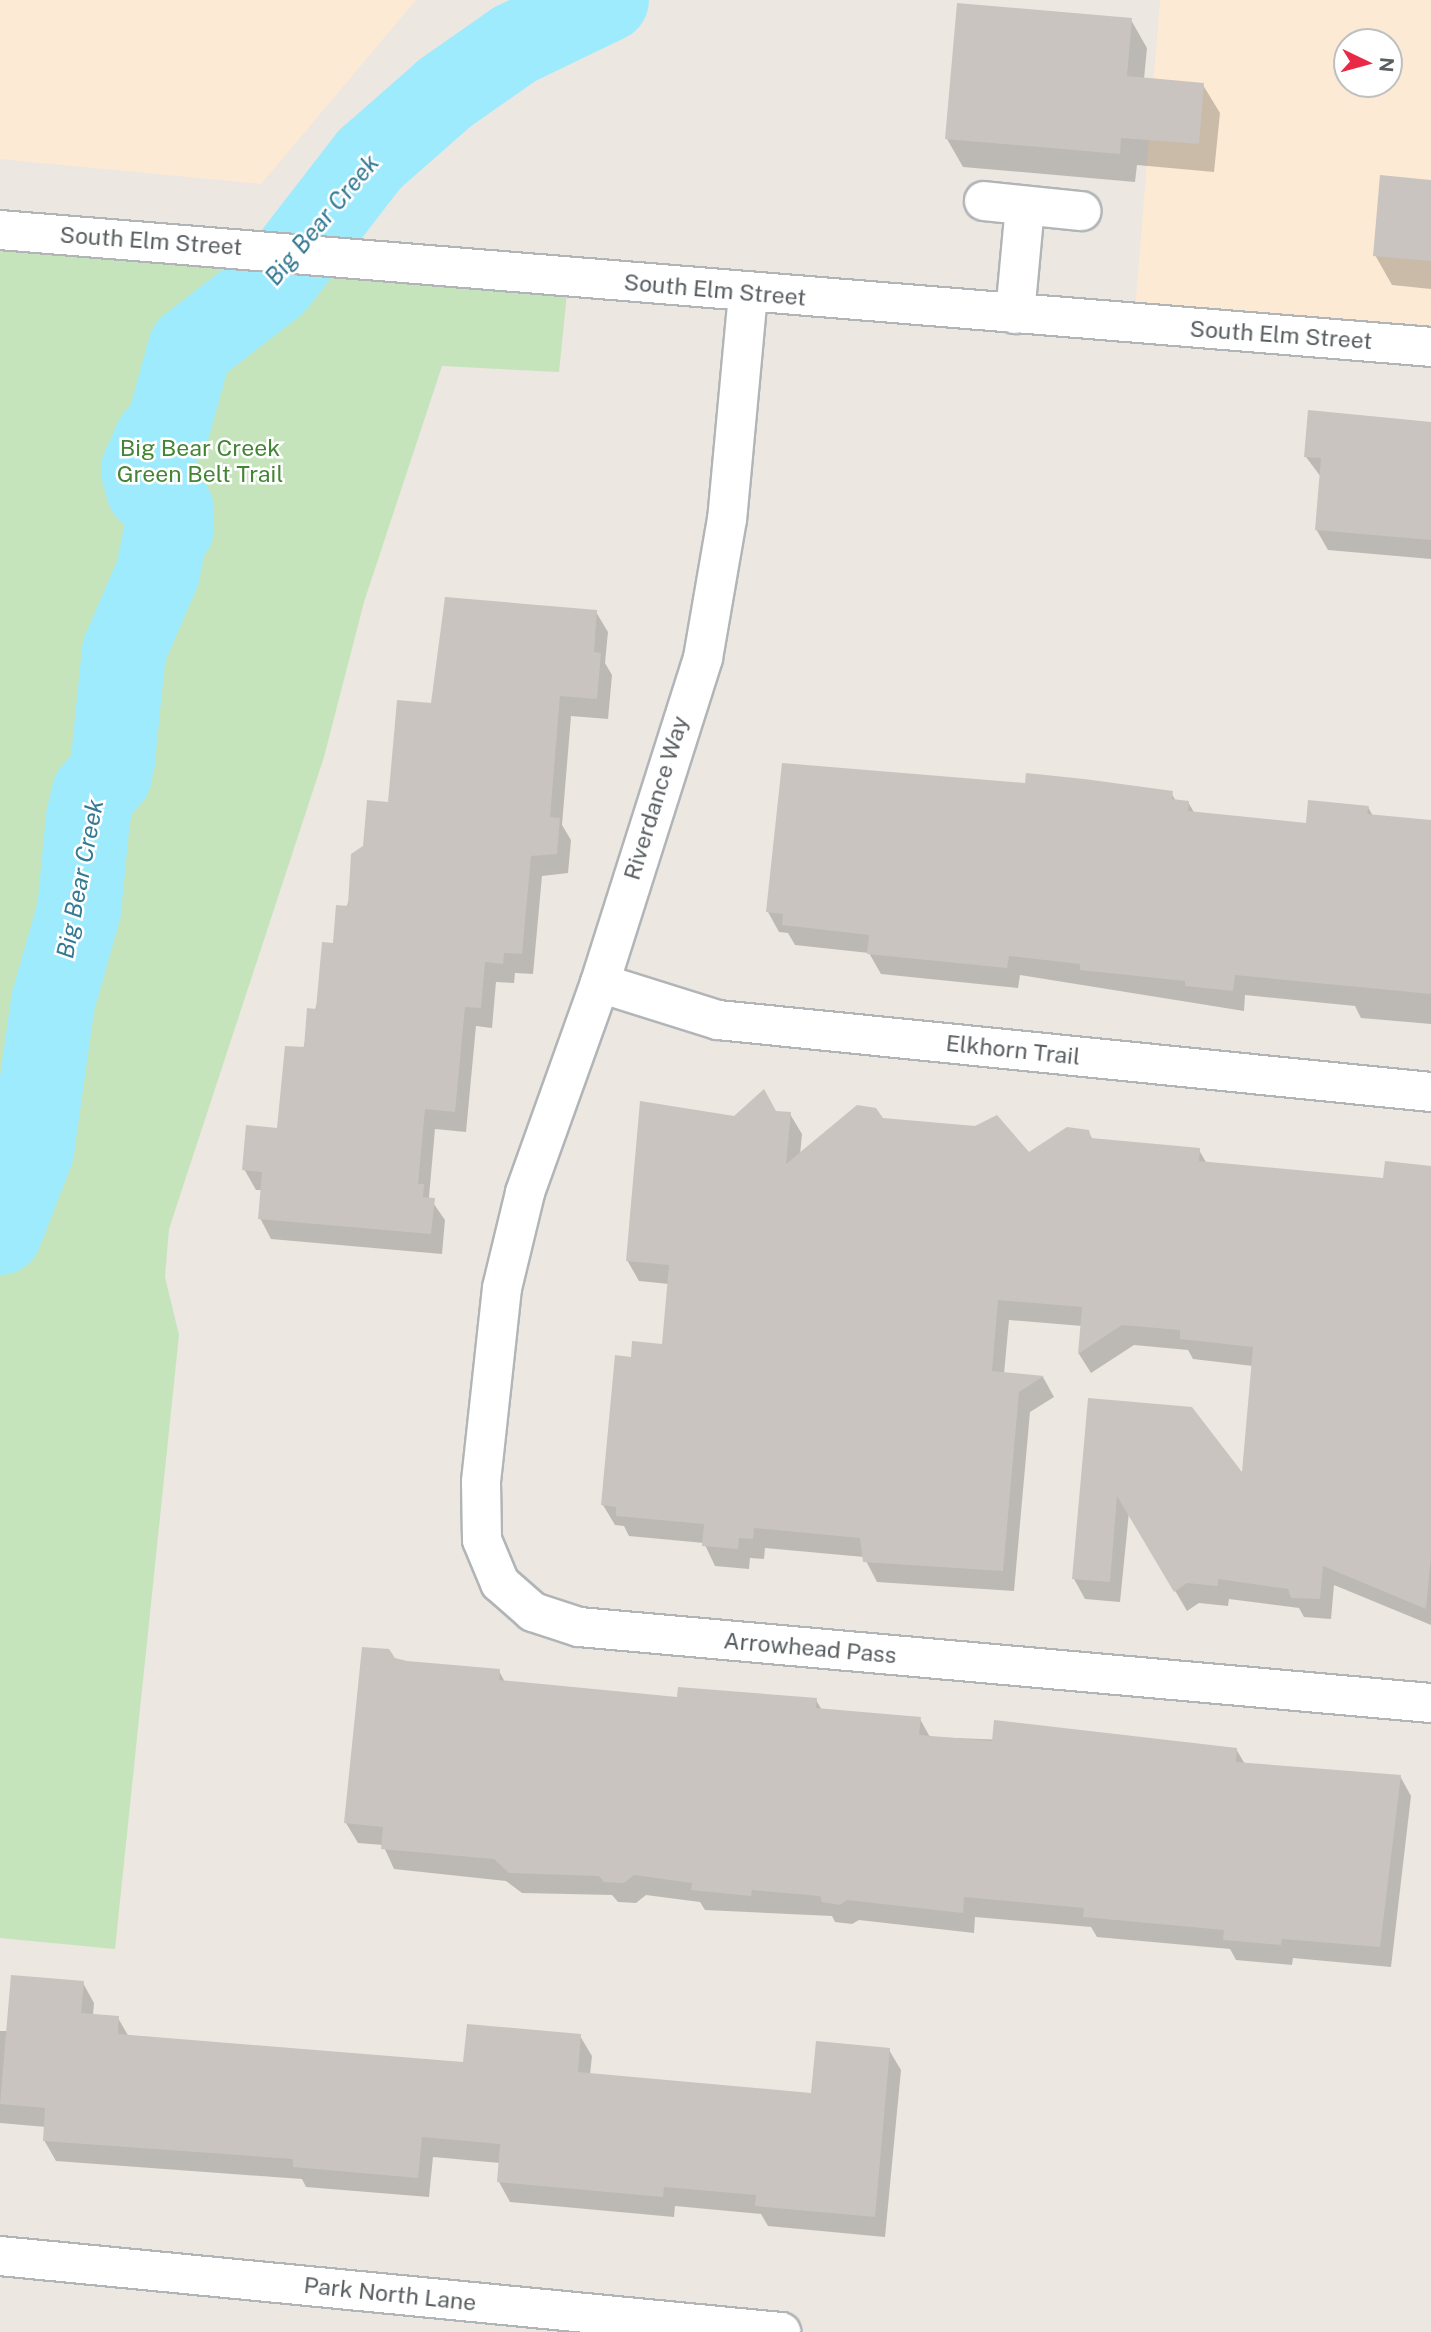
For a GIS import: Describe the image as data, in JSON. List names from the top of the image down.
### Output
{
  "streets": {
    "street": [
      "South Elm Street",
      "Riverdance Way",
      "Elkhorn Trail",
      "Arrowhead Pass",
      "Park North Lane"
    ]
  },
  "crossings": [
    ["South Elm Street", "Riverdance Way"],
    ["Riverdance Way", "Elkhorn Trail"],
    ["Riverdance Way", "Arrowhead Pass"]
  ],
  "water": ["Big Bear Creek"],
  "parks": ["Big Bear Creek Green Belt Trail"],
  "north": "right"
}
